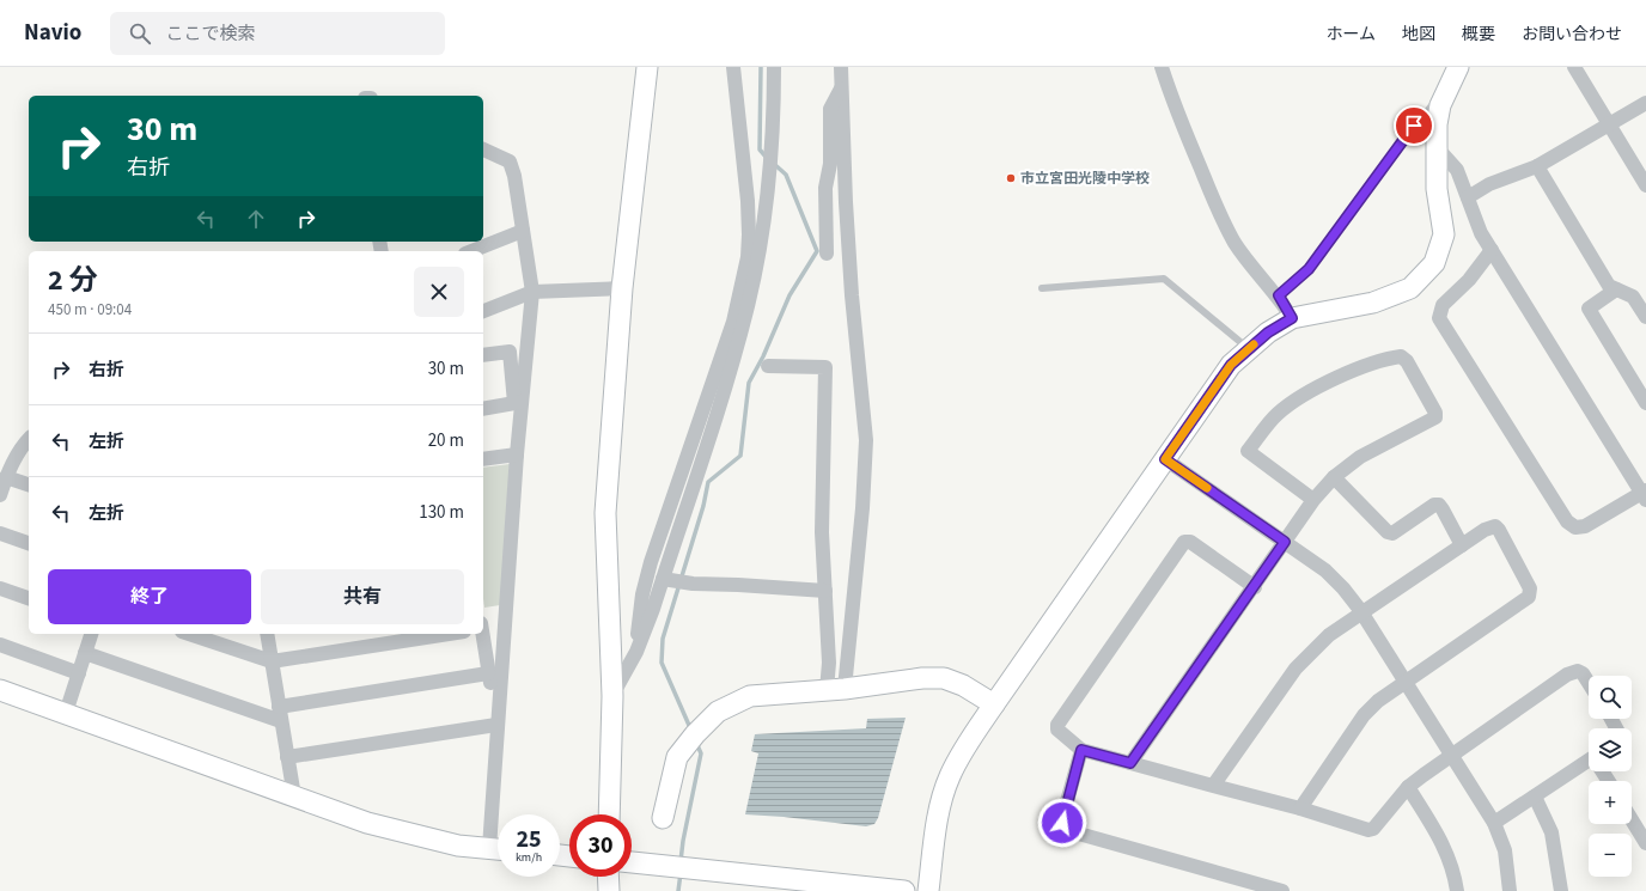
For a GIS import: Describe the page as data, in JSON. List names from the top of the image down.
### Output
{
  "places": ["市立宮田光陵中学校"],
  "page": {
    "header": "Navio",
    "search": "ここで検索",
    "nav": [
      "ホーム",
      "地図",
      "概要",
      "お問い合わせ"
    ],
    "turn": ["30 m", "右折"],
    "heading": ["2 分", "450 m · 09:04"],
    "list": [
      {
        "name": "右折",
        "value": "30 m"
      },
      {
        "name": "左折",
        "value": "20 m"
      },
      {
        "name": "左折",
        "value": "130 m"
      }
    ],
    "buttons": ["終了", "共有"],
    "map_buttons": ["+", "−"],
    "speed": "25 km/h",
    "limit": "30"
  }
}
